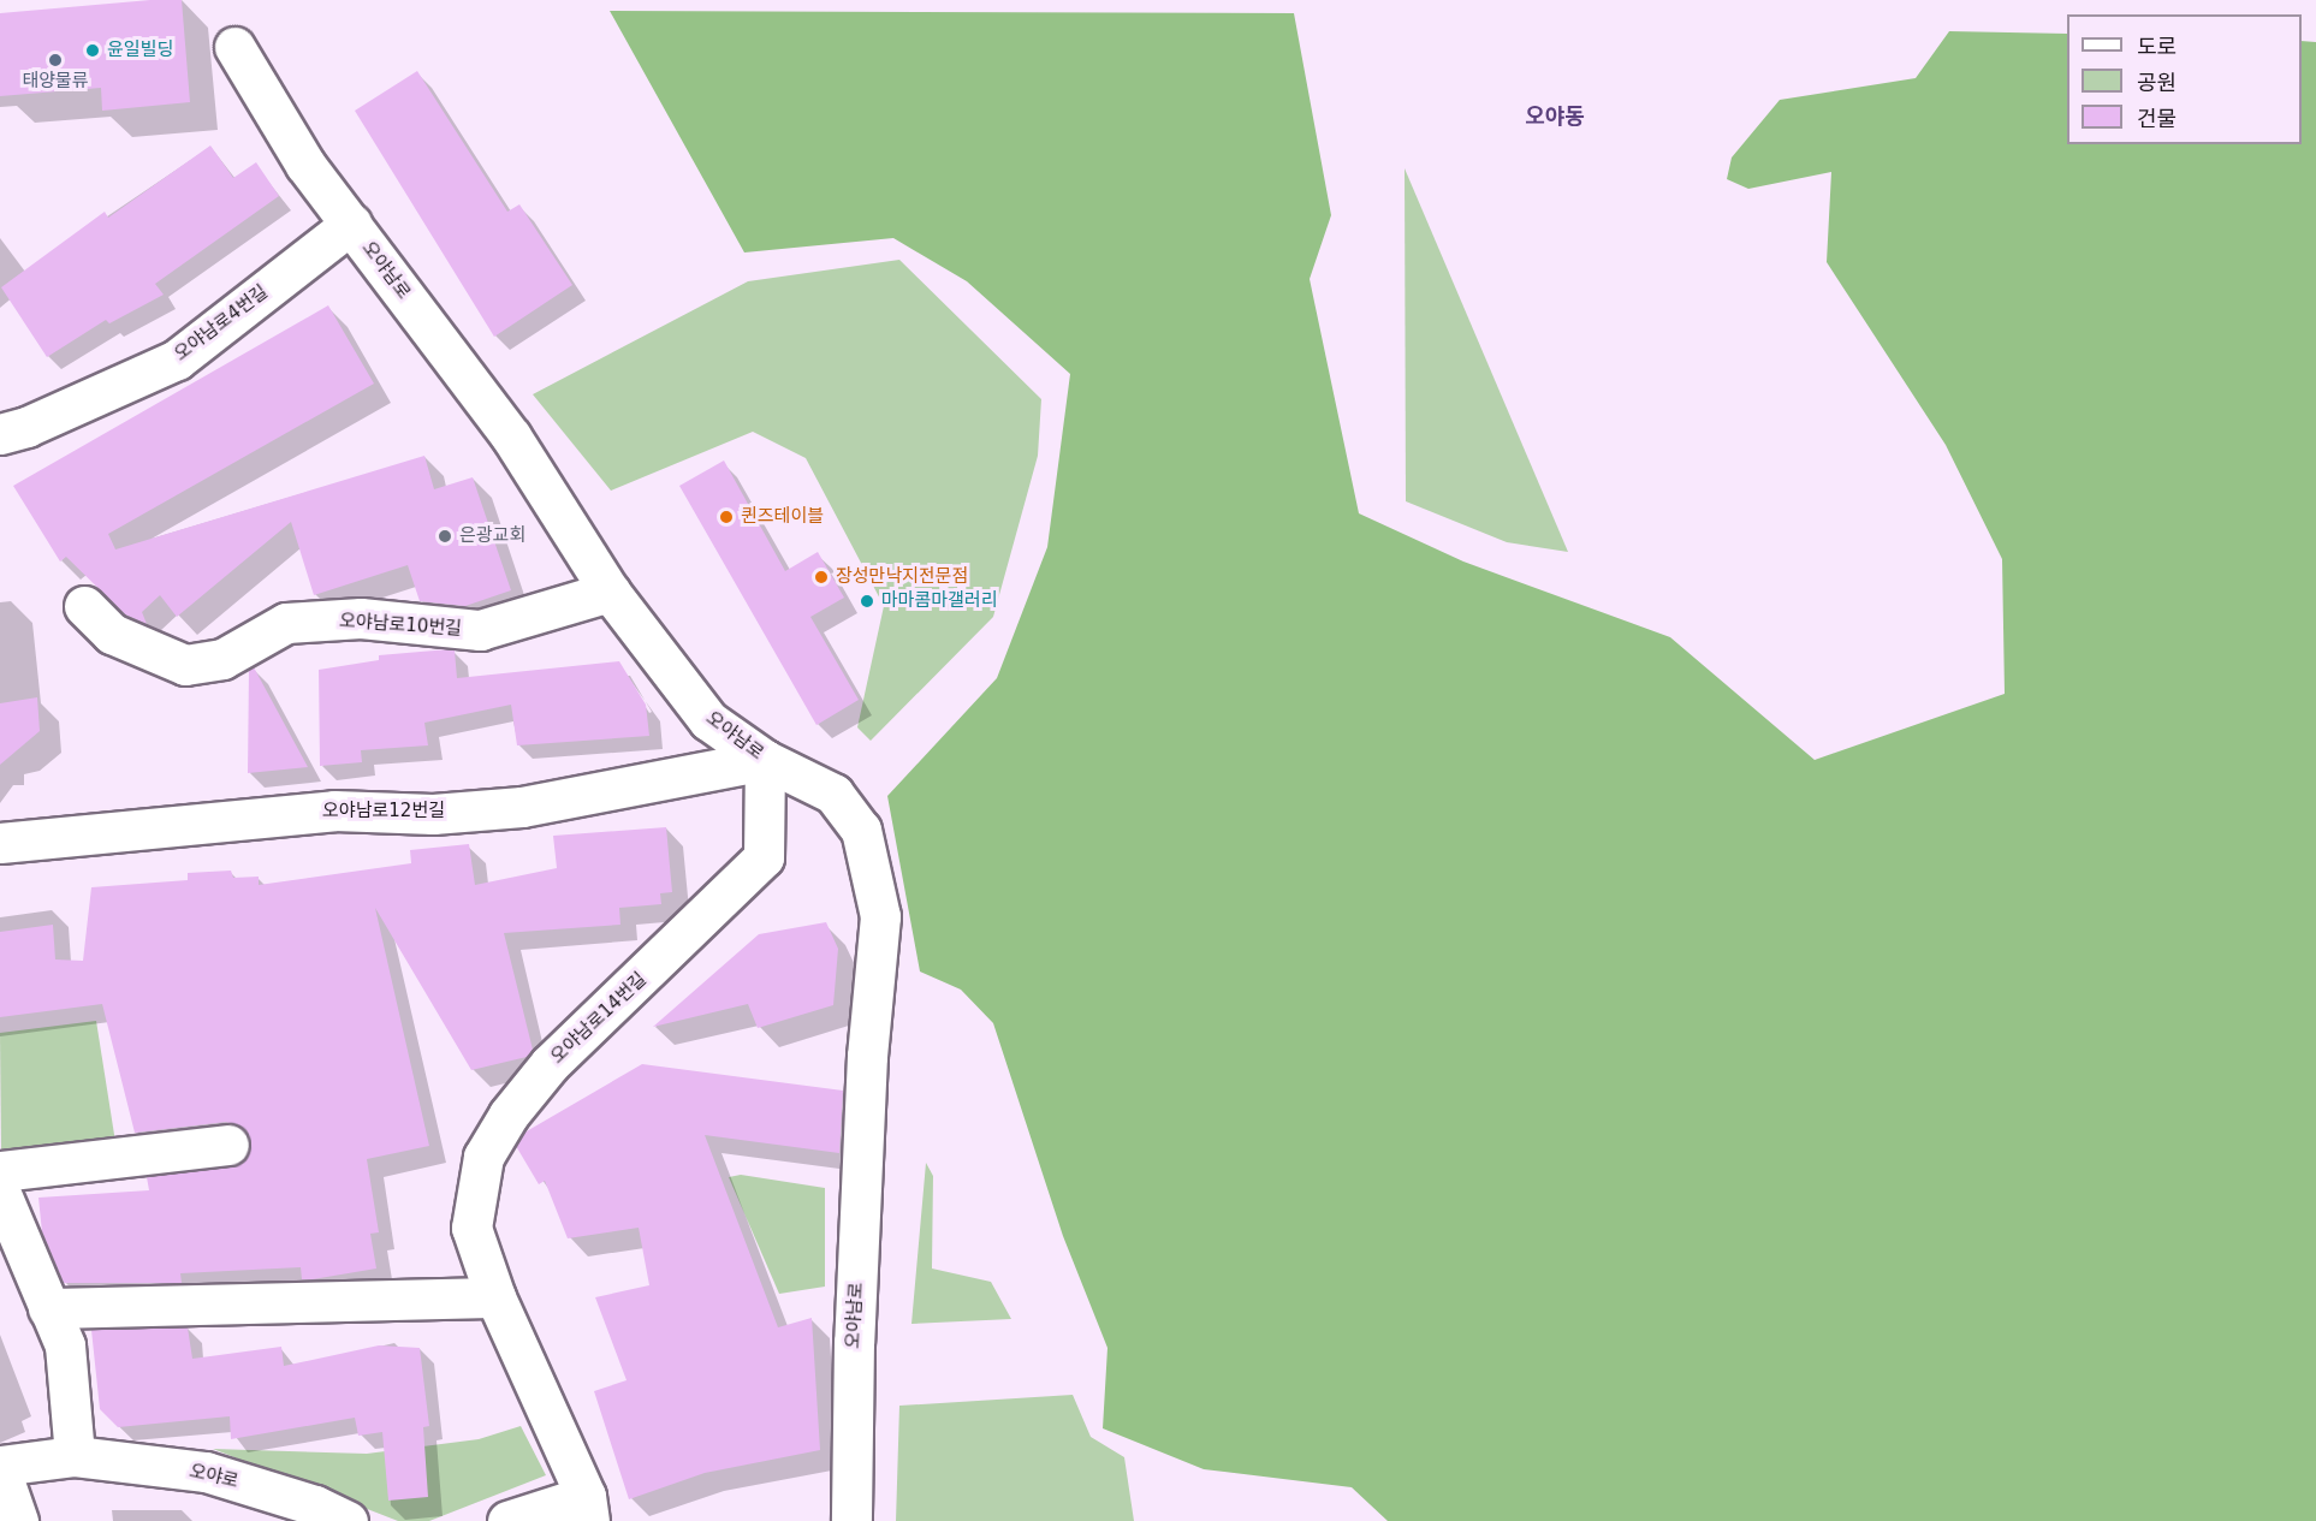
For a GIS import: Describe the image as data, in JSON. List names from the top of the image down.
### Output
{
  "streets": {
    "street": [
      "오야남로",
      "오야남로4번길",
      "오야남로10번길",
      "오야남로12번길",
      "오야남로14번길",
      "오야로"
    ]
  },
  "crossings": [
    ["오야남로", "오야남로4번길"],
    ["오야남로", "오야남로10번길"],
    ["오야남로", "오야남로12번길"],
    ["오야남로", "오야남로14번길"],
    ["오야남로12번길", "오야남로14번길"]
  ],
  "districts": ["오야동"],
  "places": [
    "윤일빌딩",
    "태양물류",
    "퀸즈테이블",
    "은광교회",
    "장성만낙지전문점",
    "마마콤마갤러리"
  ],
  "legend": ["도로", "공원", "건물"]
}
